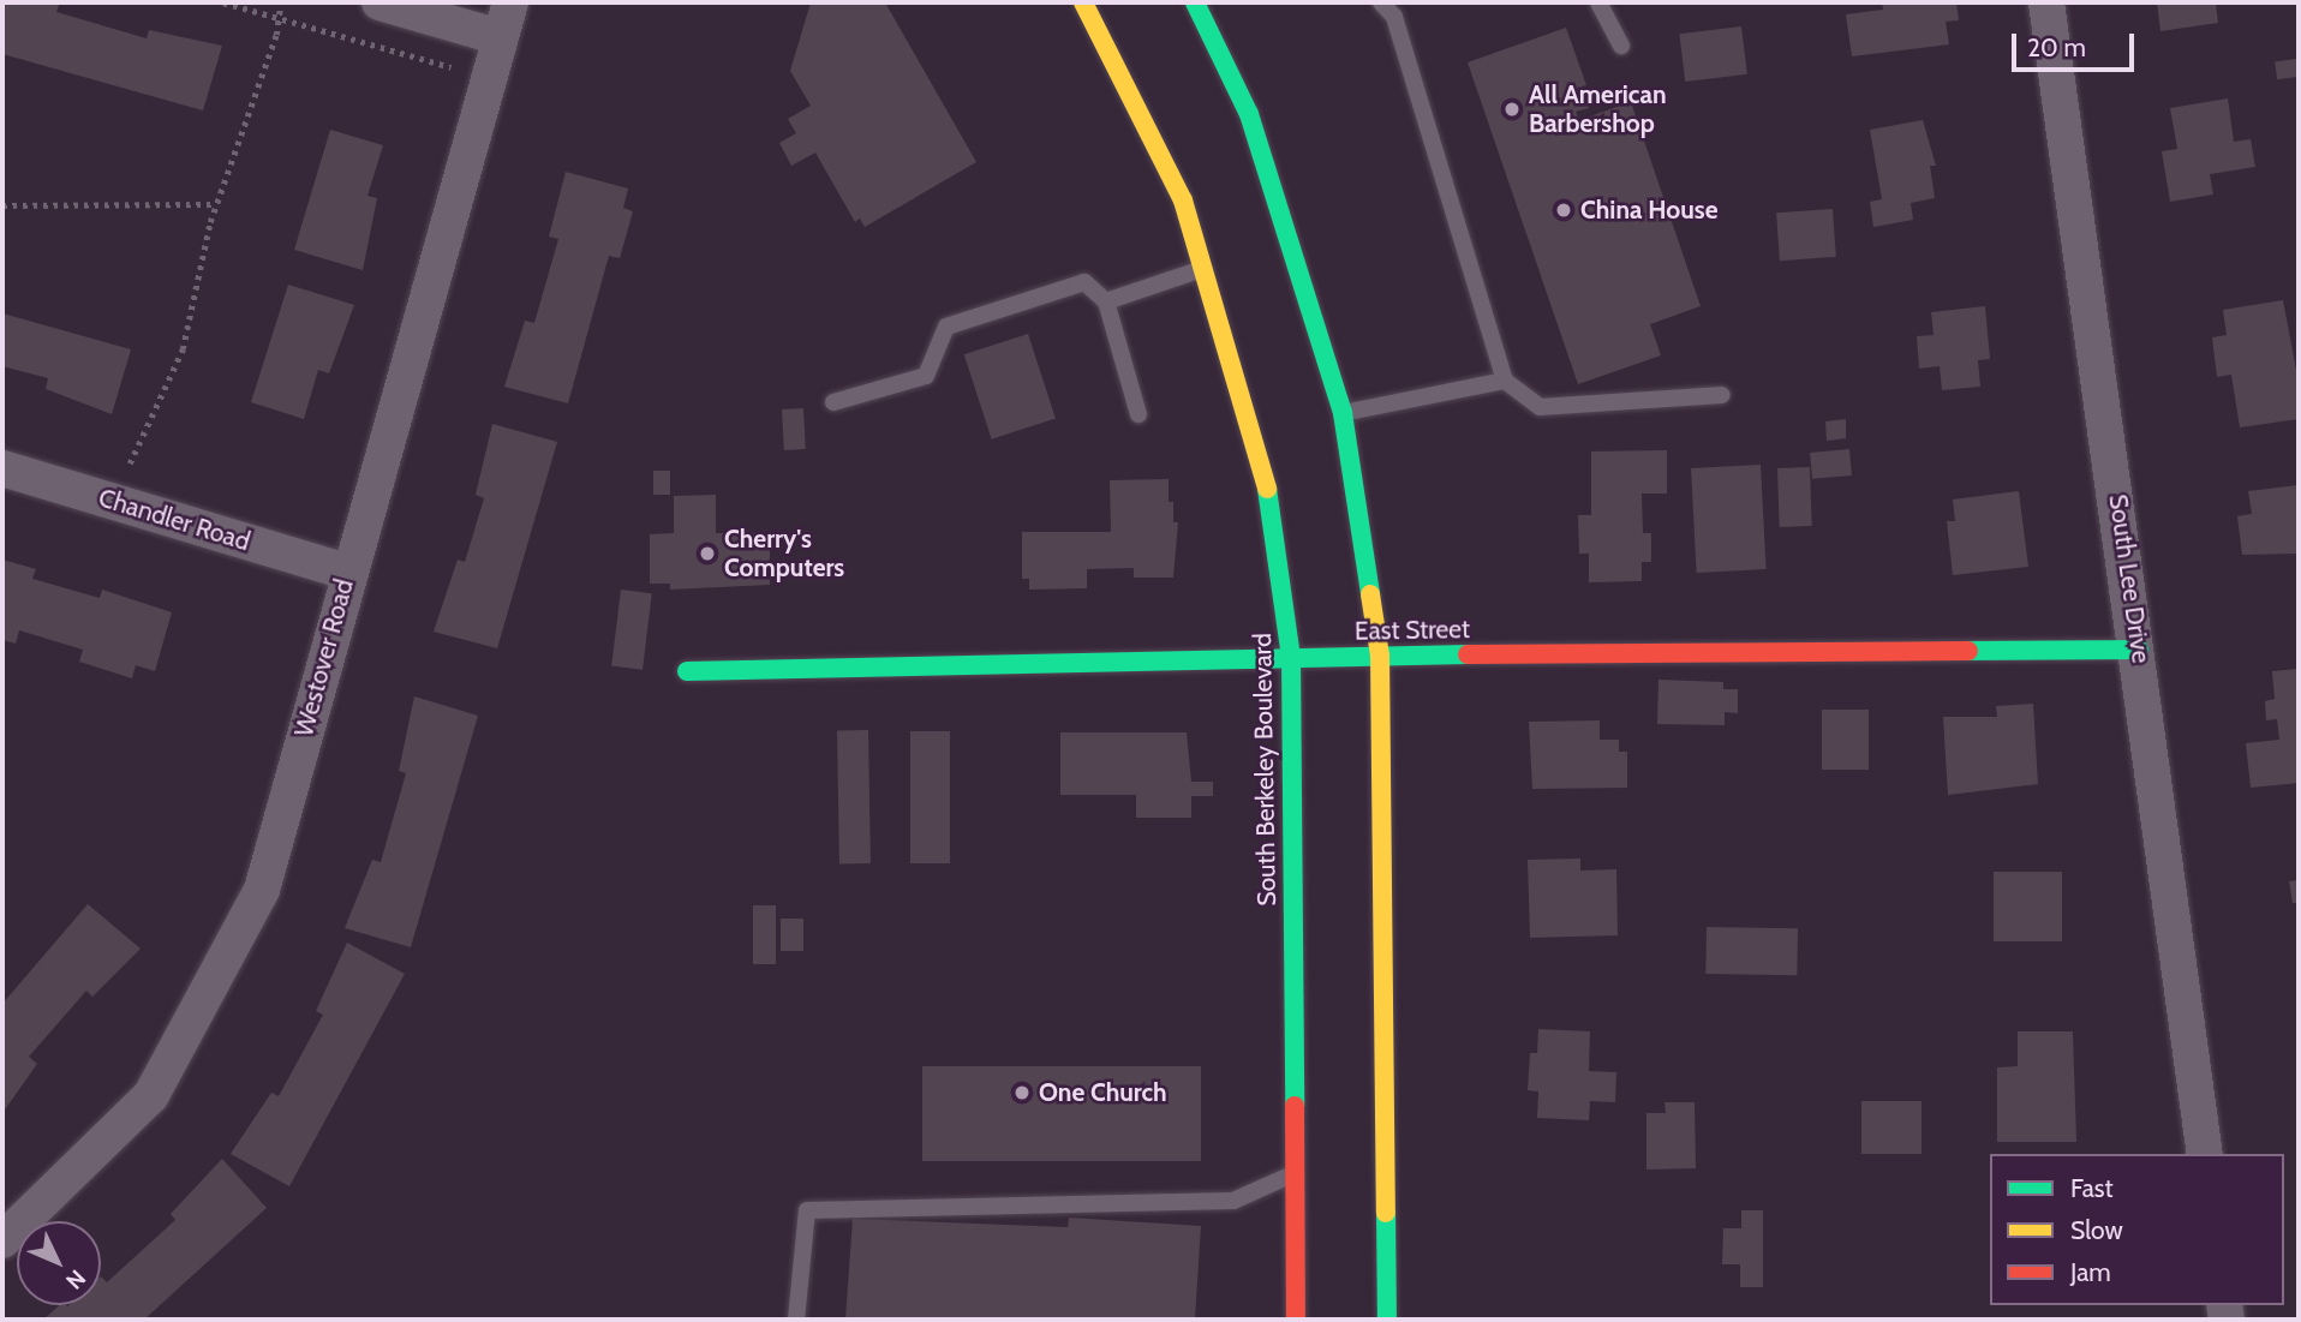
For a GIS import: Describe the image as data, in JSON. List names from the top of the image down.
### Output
{
  "streets": {
    "street": [
      "Chandler Road",
      "South Lee Drive",
      "East Street",
      "Westover Road",
      "South Berkeley Boulevard"
    ]
  },
  "crossings": [
    ["Chandler Road", "Westover Road"],
    ["South Lee Drive", "East Street"],
    ["East Street", "South Berkeley Boulevard"]
  ],
  "places": [
    "All American Barbershop",
    "China House",
    "Cherry's Computers",
    "One Church"
  ],
  "legend": ["Fast", "Slow", "Jam"],
  "scale_bar": "20 m",
  "north": "bottom right"
}
